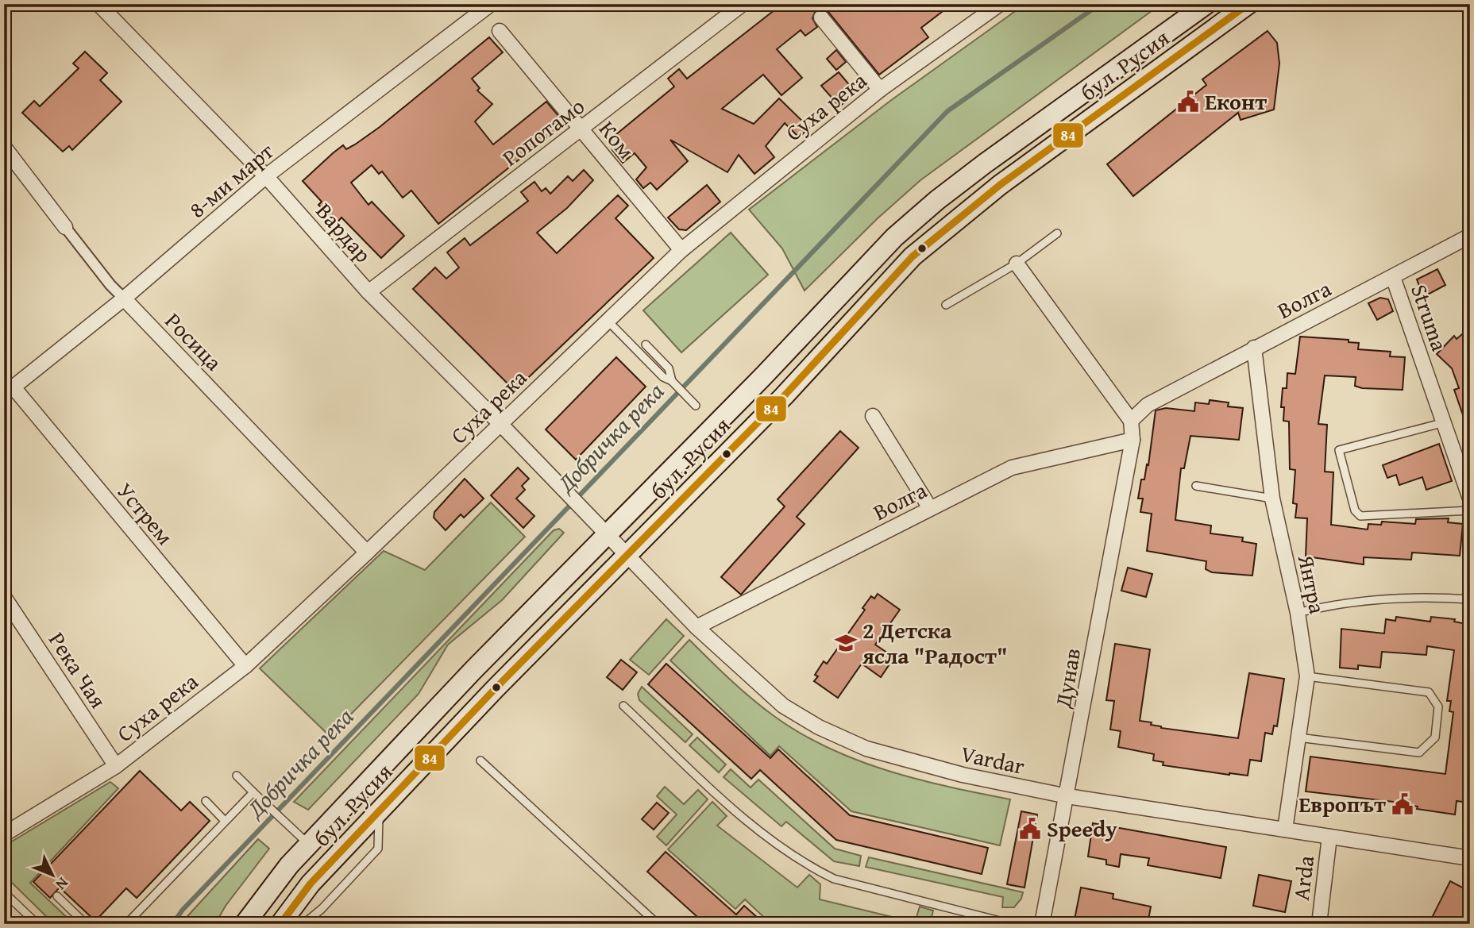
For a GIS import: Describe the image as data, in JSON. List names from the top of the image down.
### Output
{
  "streets": {
    "main road": ["бул. Русия"],
    "street": [
      "Суха река",
      "Ропотамо",
      "Ком",
      "8-ми март",
      "Вардар",
      "Волга",
      "Struma",
      "Росица",
      "Устрем",
      "Янтра",
      "Река Чая",
      "Дунав",
      "Vardar",
      "Arda"
    ]
  },
  "crossings": [
    ["бул. Русия", "Vardar"],
    ["Суха река", "Ком"],
    ["Суха река", "Вардар"],
    ["Суха река", "Росица"],
    ["Суха река", "Устрем"],
    ["Суха река", "Река Чая"],
    ["Ропотамо", "Ком"],
    ["Ропотамо", "Вардар"],
    ["8-ми март", "Вардар"],
    ["8-ми март", "Росица"],
    ["8-ми март", "Устрем"],
    ["Вардар", "Vardar"],
    ["Волга", "Struma"],
    ["Волга", "Янтра"],
    ["Волга", "Дунав"],
    ["Волга", "Vardar"],
    ["Янтра", "Vardar"],
    ["Дунав", "Vardar"],
    ["Vardar", "Arda"]
  ],
  "water": ["Добричка река"],
  "places": {
    "public building": ["Еконт", "Европът", "Speedy"],
    "school or university": ["2 Детска ясла \"Радост\""]
  },
  "lines": ["transit line 84"],
  "north": "bottom right"
}
